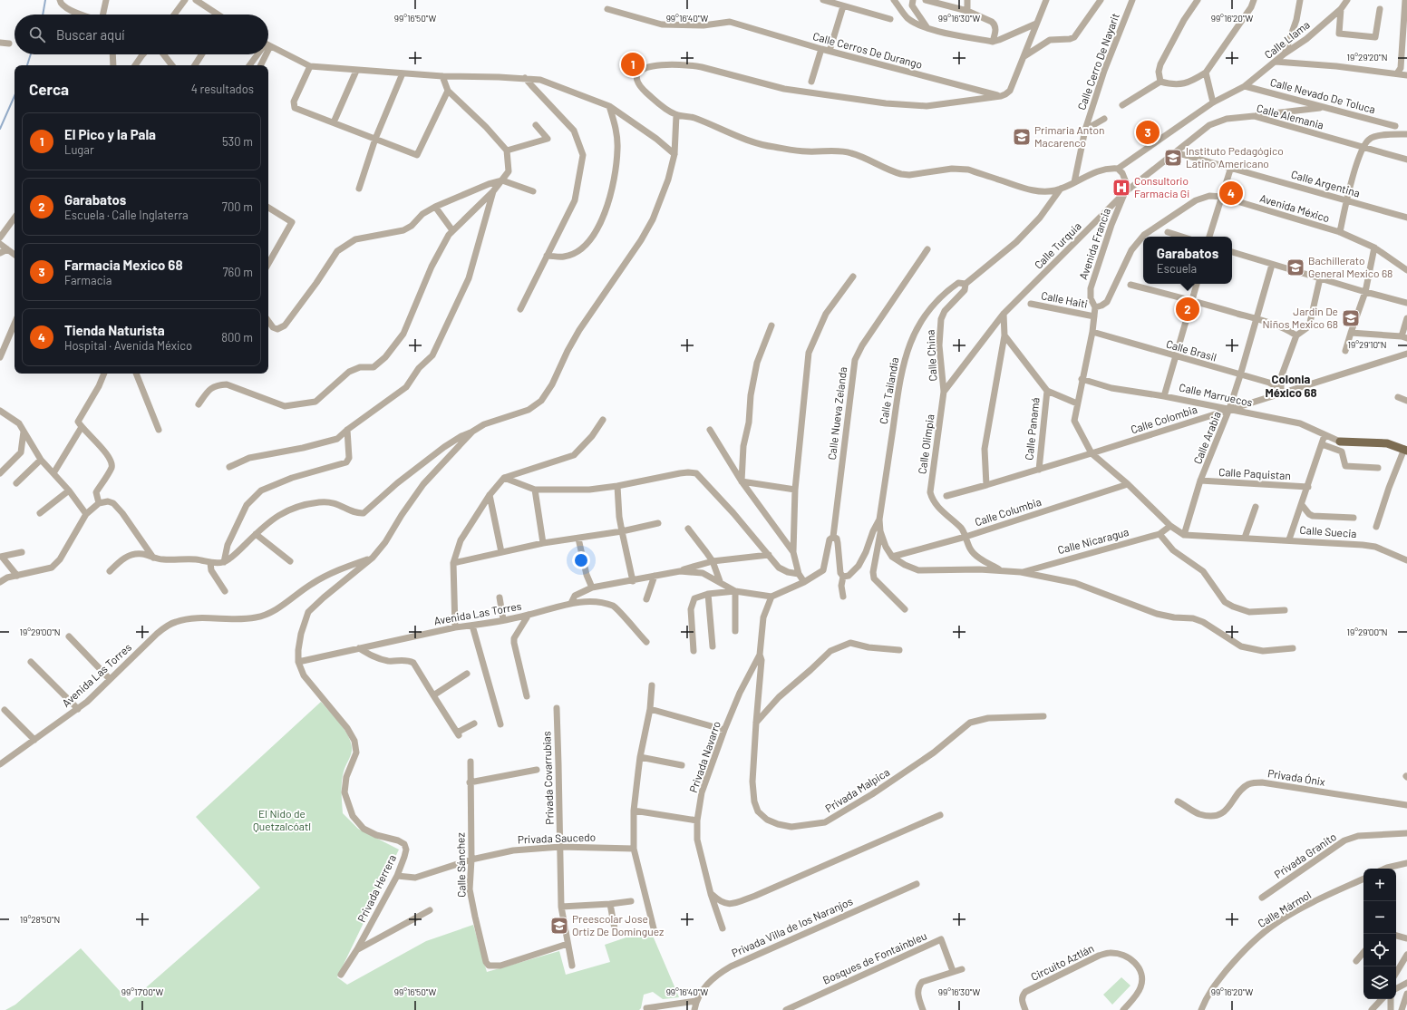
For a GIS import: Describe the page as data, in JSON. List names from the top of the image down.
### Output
{
  "streets": {
    "main road": ["Calle Marruecos"],
    "street": [
      "Calle Llama",
      "Calle Cerros De Durango",
      "Calle Cerro De Nayarit",
      "Calle Nevado De Toluca",
      "Calle Alemania",
      "Calle Argentina",
      "Avenida México",
      "Avenida Francia",
      "Calle Turquia",
      "Calle Haiti",
      "Calle Brasil",
      "Calle China",
      "Calle Tailandia",
      "Calle Nueva Zelanda",
      "Calle Colombia",
      "Calle Panamá",
      "Calle Arabia",
      "Calle Olimpia",
      "Calle Paquistan",
      "Calle Columbia",
      "Calle Suecia",
      "Calle Nicaragua",
      "Avenida Las Torres",
      "Privada Navarro",
      "Privada Covarrubias",
      "Privada Ónix",
      "Privada Malpica",
      "Privada Saucedo",
      "Privada Granito",
      "Calle Sánchez",
      "Privada Herrera",
      "Calle Mármol",
      "Privada Villa de los Naranjos",
      "Bosques de Fontainbleu",
      "Circuito Aztlán"
    ]
  },
  "crossings": [
    ["Calle Llama", "Calle Nevado De Toluca"],
    ["Calle Alemania", "Calle Argentina"],
    ["Calle Alemania", "Avenida Francia"],
    ["Calle Alemania", "Calle Turquia"],
    ["Avenida México", "Avenida Francia"],
    ["Avenida Francia", "Calle Turquia"],
    ["Calle Turquia", "Calle China"],
    ["Calle Turquia", "Calle Olimpia"],
    ["Calle Brasil", "Calle Colombia"],
    ["Calle Brasil", "Calle Arabia"],
    ["Calle China", "Calle Tailandia"],
    ["Calle China", "Calle Olimpia"],
    ["Calle Marruecos", "Calle Colombia"],
    ["Calle Marruecos", "Calle Arabia"],
    ["Calle Marruecos", "Calle Suecia"],
    ["Calle Colombia", "Calle Panamá"],
    ["Calle Colombia", "Calle Arabia"],
    ["Calle Arabia", "Calle Paquistan"],
    ["Calle Olimpia", "Calle Columbia"],
    ["Calle Paquistan", "Calle Suecia"],
    ["Avenida Las Torres", "Privada Herrera"],
    ["Privada Navarro", "Privada Malpica"],
    ["Privada Covarrubias", "Privada Saucedo"],
    ["Privada Covarrubias", "Calle Sánchez"],
    ["Privada Saucedo", "Calle Sánchez"],
    ["Privada Saucedo", "Privada Herrera"]
  ],
  "districts": ["Colonia México 68"],
  "parks": ["El Nido de Quetzalcóatl"],
  "places": {
    "school or university": [
      "Primaria Anton Macarenco",
      "Instituto Pedagógico Latino Americano",
      "Bachillerato General Mexico 68",
      "Jardin De Niños Mexico 68",
      "Preescolar Jose Ortiz De Dominguez"
    ],
    "hospital": ["Consultorio Farmacia Gi"]
  },
  "page": {
    "search": "Buscar aquí",
    "pins": [
      "1",
      "3",
      "4",
      "2"
    ],
    "heading": ["Cerca", "4 resultados"],
    "list": [
      {
        "mark": "1",
        "name": "El Pico y la Pala",
        "note": "Lugar",
        "value": "530 m"
      },
      {
        "mark": "2",
        "name": "Garabatos",
        "note": "Escuela · Calle Inglaterra",
        "value": "700 m"
      },
      {
        "mark": "3",
        "name": "Farmacia Mexico 68",
        "note": "Farmacia",
        "value": "760 m"
      },
      {
        "mark": "4",
        "name": "Tienda Naturista",
        "note": "Hospital · Avenida México",
        "value": "800 m"
      }
    ],
    "popup": ["Garabatos", "Escuela"],
    "map_buttons": ["+", "−"]
  },
  "coordinates": [
    "99°16'50\"W",
    "99°16'40\"W",
    "99°16'30\"W",
    "99°16'20\"W",
    "19°29'20\"N",
    "19°29'10\"N",
    "19°29'00\"N",
    "19°28'50\"N",
    "99°17'00\"W"
  ]
}
